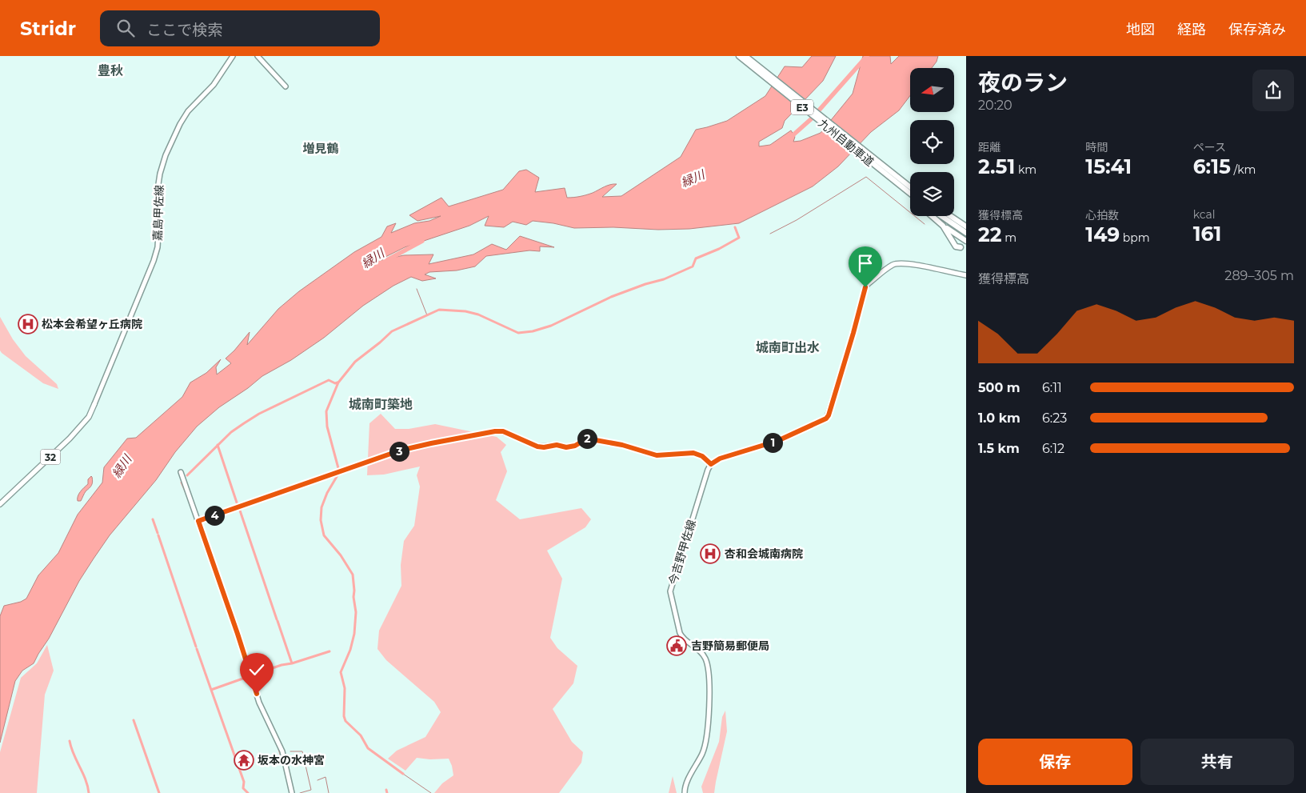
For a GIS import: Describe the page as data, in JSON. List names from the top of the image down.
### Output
{
  "streets": {
    "highway": ["E3", "九州自動車道"],
    "main road": ["32"],
    "street": ["嘉島甲佐線", "今吉野甲佐線"]
  },
  "crossings": [
    ["嘉島甲佐線", "32"]
  ],
  "districts": [
    "豊秋",
    "増見鶴",
    "城南町出水",
    "城南町築地"
  ],
  "water": ["緑川"],
  "places": {
    "hospital": ["松本会希望ヶ丘病院", "杏和会城南病院"],
    "public building": ["吉野簡易郵便局"],
    "temple": ["坂本の水神宮"]
  },
  "north": "left",
  "page": {
    "header": "Stridr",
    "search": "ここで検索",
    "nav": ["地図", "経路", "保存済み"],
    "heading": ["夜のラン", "20:20"],
    "stats": [
      ["距離", "2.51 km"],
      ["時間", "15:41"],
      ["ペース", "6:15 /km"],
      ["獲得標高", "22 m"],
      ["心拍数", "149 bpm"],
      ["kcal", "161"]
    ],
    "chart": ["獲得標高", "289–305 m"],
    "list": [
      {
        "name": "500 m",
        "note": "6:11"
      },
      {
        "name": "1.0 km",
        "note": "6:23"
      },
      {
        "name": "1.5 km",
        "note": "6:12"
      }
    ],
    "pins": [
      "2",
      "1",
      "3",
      "4"
    ],
    "buttons": ["保存", "共有"]
  }
}
